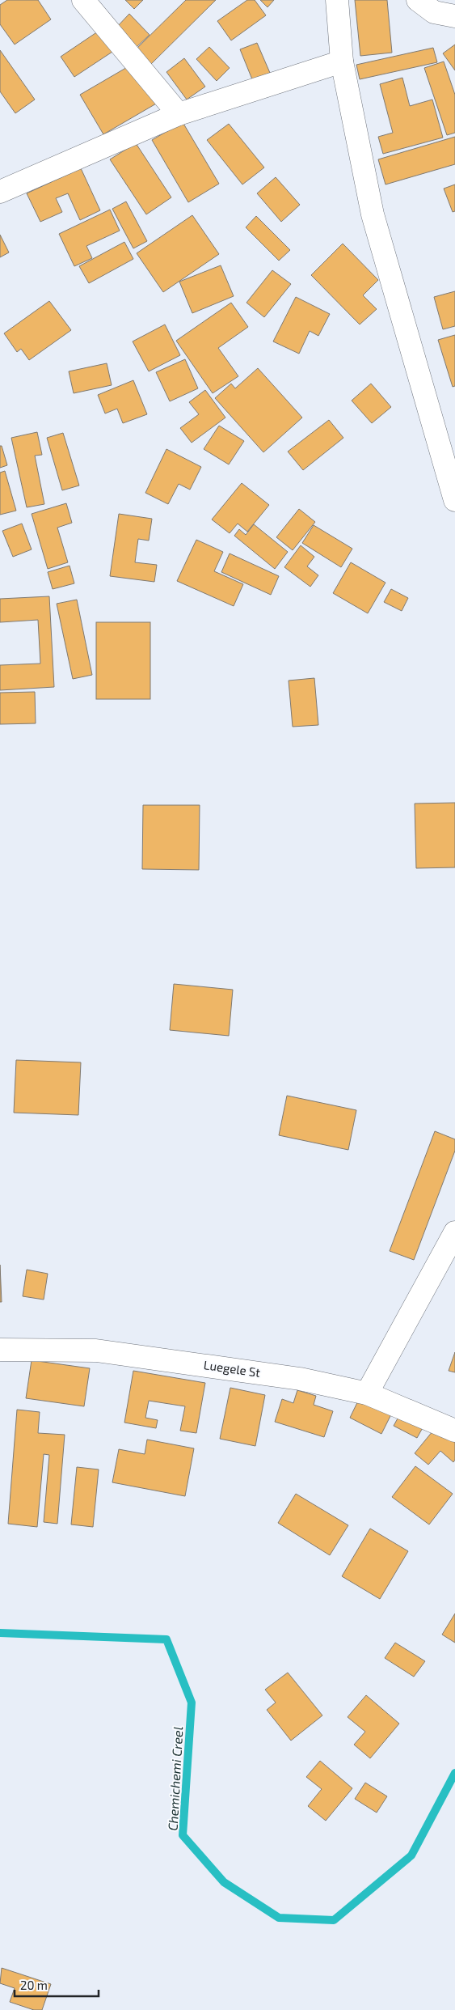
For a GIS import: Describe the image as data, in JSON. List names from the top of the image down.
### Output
{
  "streets": {
    "street": ["Luegele St"]
  },
  "water": ["Chemichemi Creel"],
  "scale_bar": "20 m"
}
